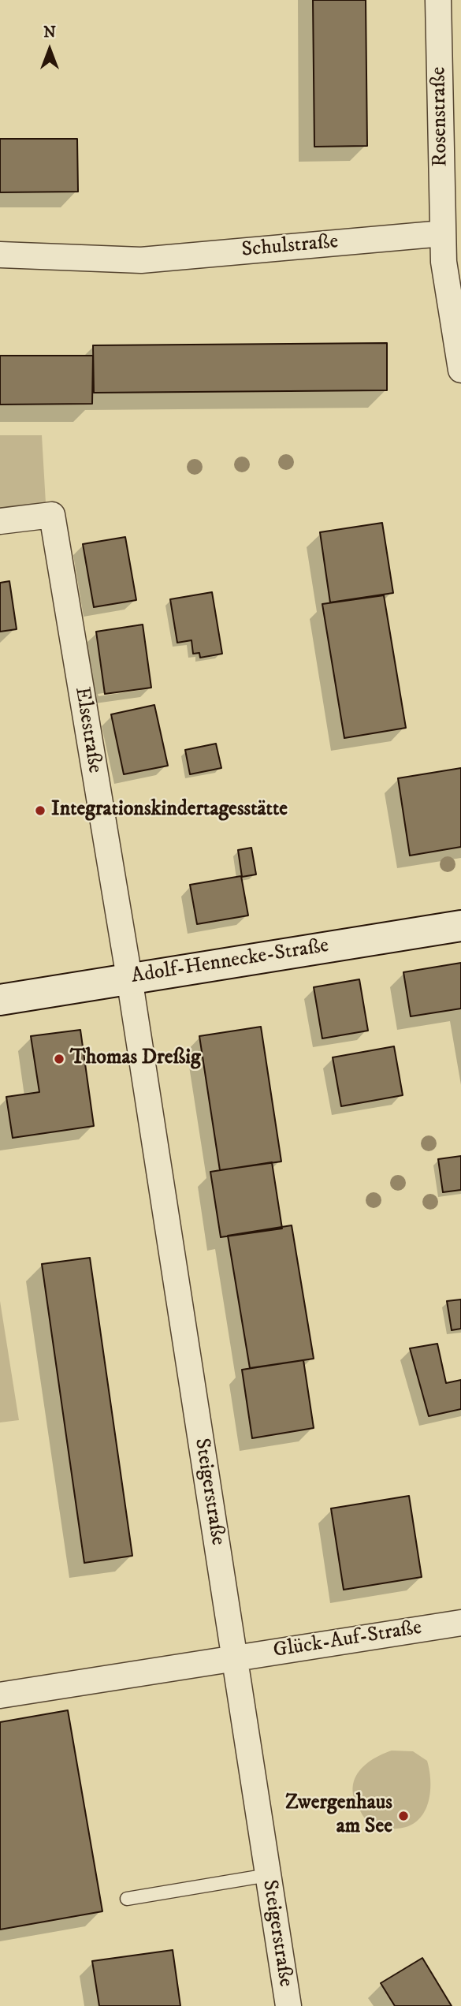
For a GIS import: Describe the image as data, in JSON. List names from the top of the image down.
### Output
{
  "streets": {
    "street": [
      "Rosenstraße",
      "Schulstraße",
      "Elsestraße",
      "Adolf-Hennecke-Straße",
      "Steigerstraße",
      "Glück-Auf-Straße"
    ]
  },
  "crossings": [
    ["Rosenstraße", "Schulstraße"],
    ["Elsestraße", "Adolf-Hennecke-Straße"],
    ["Elsestraße", "Steigerstraße"],
    ["Adolf-Hennecke-Straße", "Steigerstraße"],
    ["Steigerstraße", "Glück-Auf-Straße"]
  ],
  "places": ["Integrationskindertagesstätte", "Thomas Dreßig", "Zwergenhaus am See"],
  "north": "top"
}
